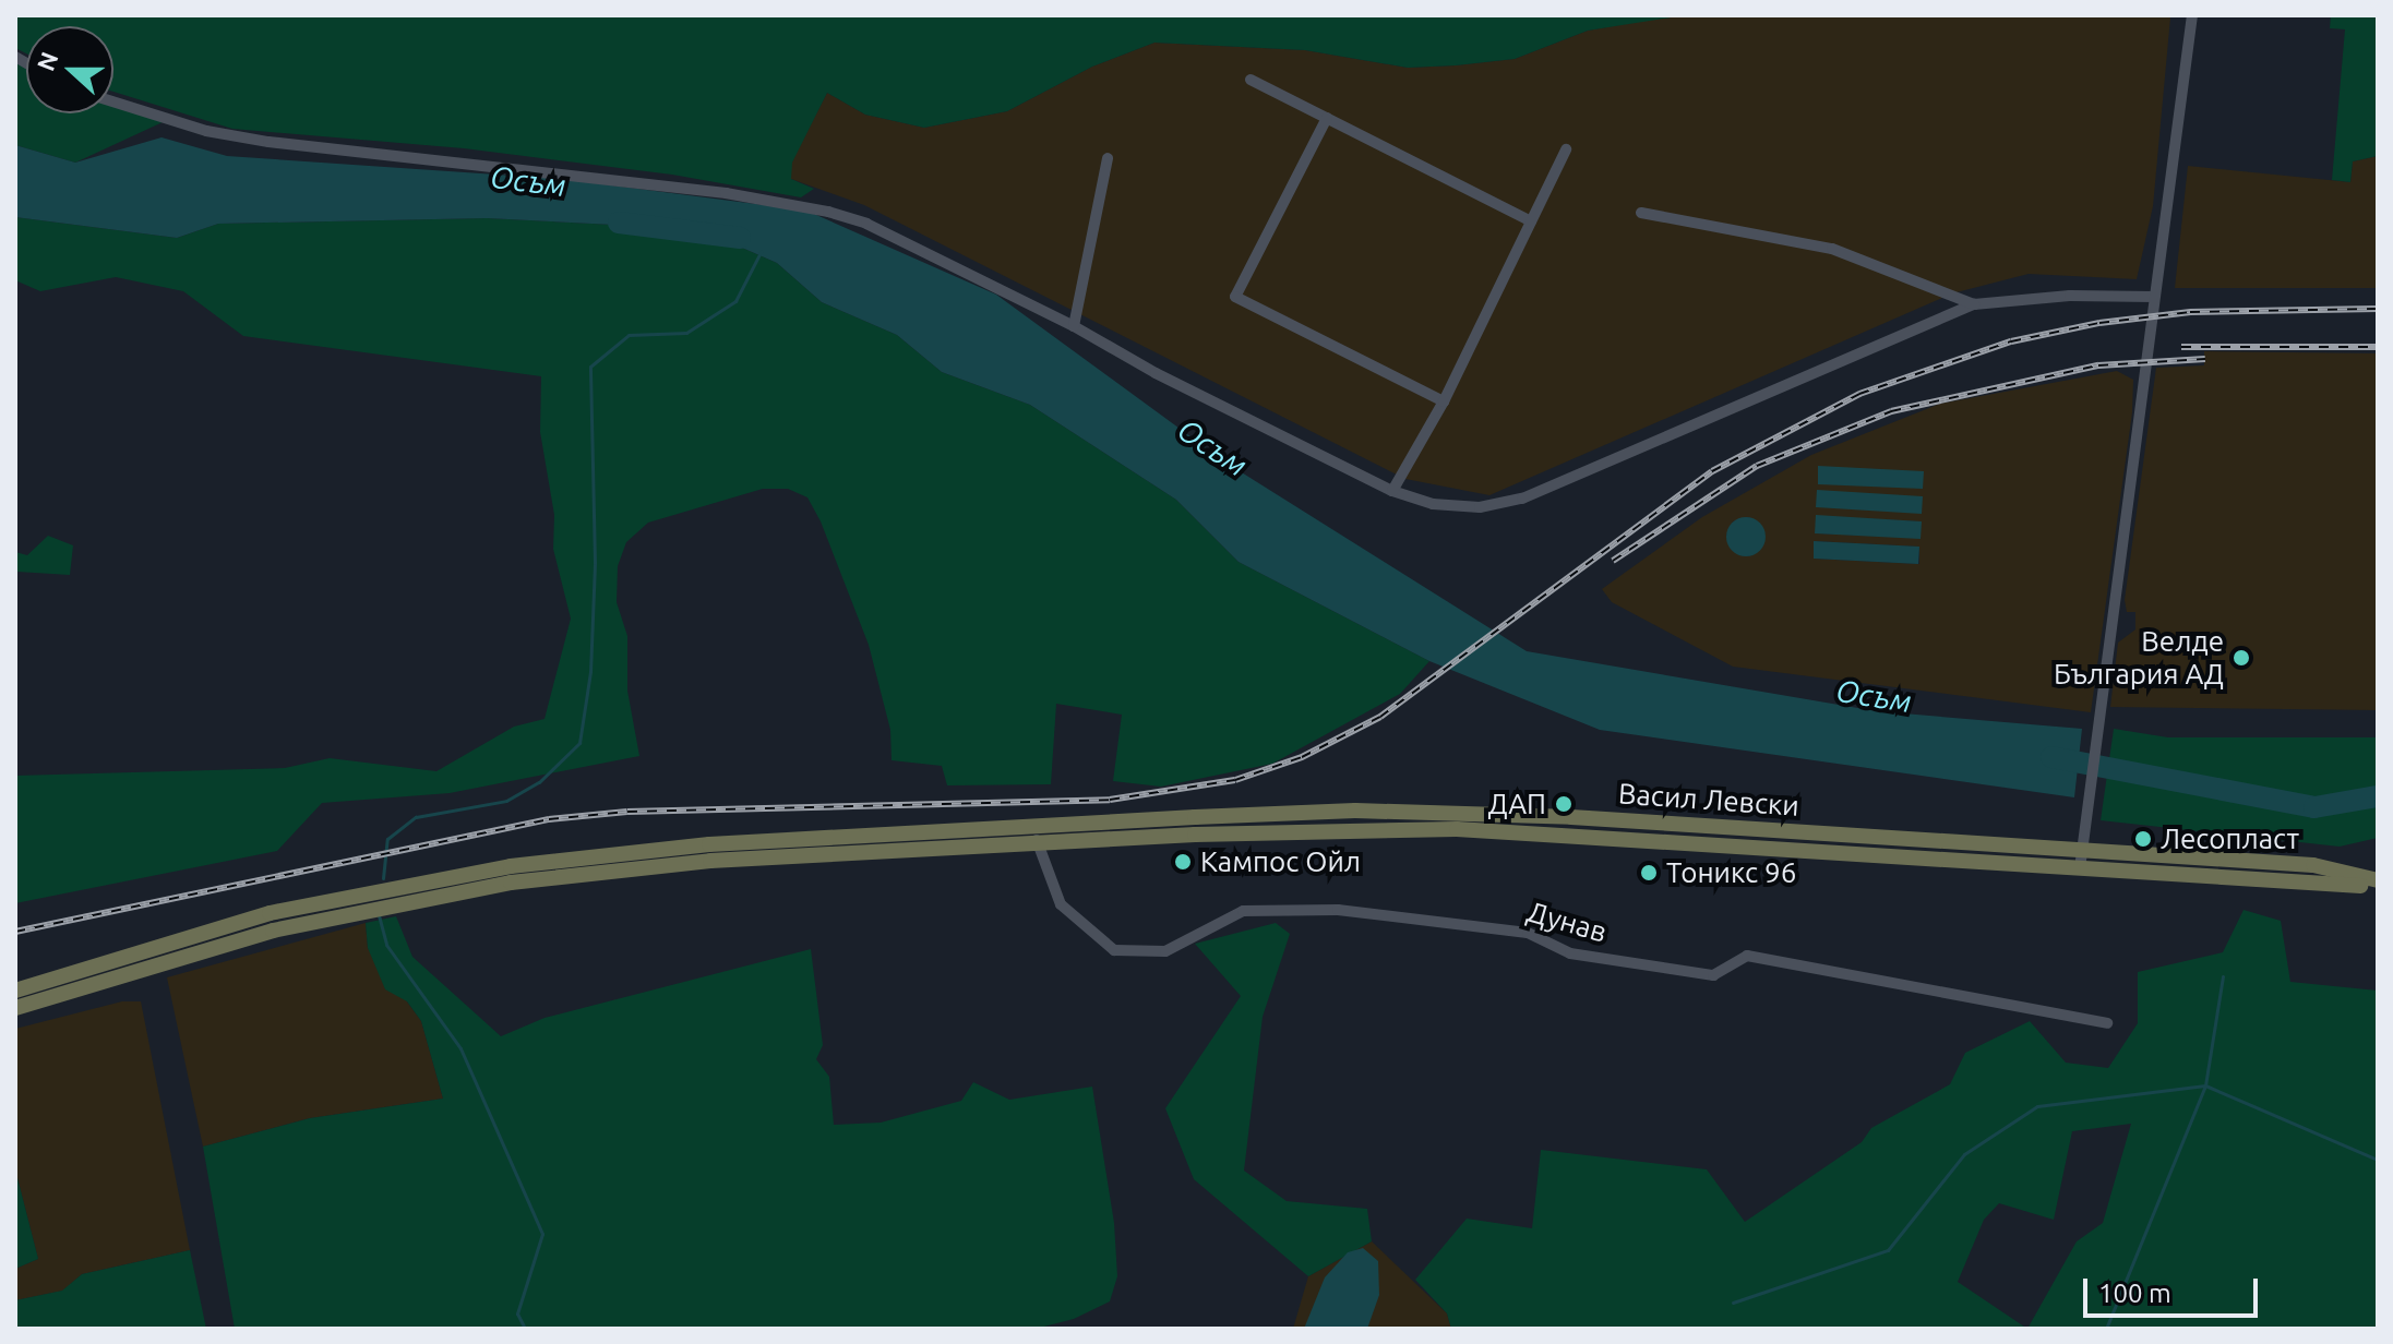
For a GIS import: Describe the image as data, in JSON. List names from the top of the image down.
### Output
{
  "streets": {
    "main road": ["Васил Левски"],
    "street": ["Дунав"]
  },
  "crossings": [
    ["Васил Левски", "Дунав"]
  ],
  "water": ["Осъм"],
  "places": [
    "Велде България АД",
    "ДАП",
    "Лесопласт",
    "Кампос Ойл",
    "Тоникс 96"
  ],
  "scale_bar": "100 m",
  "north": "left"
}
